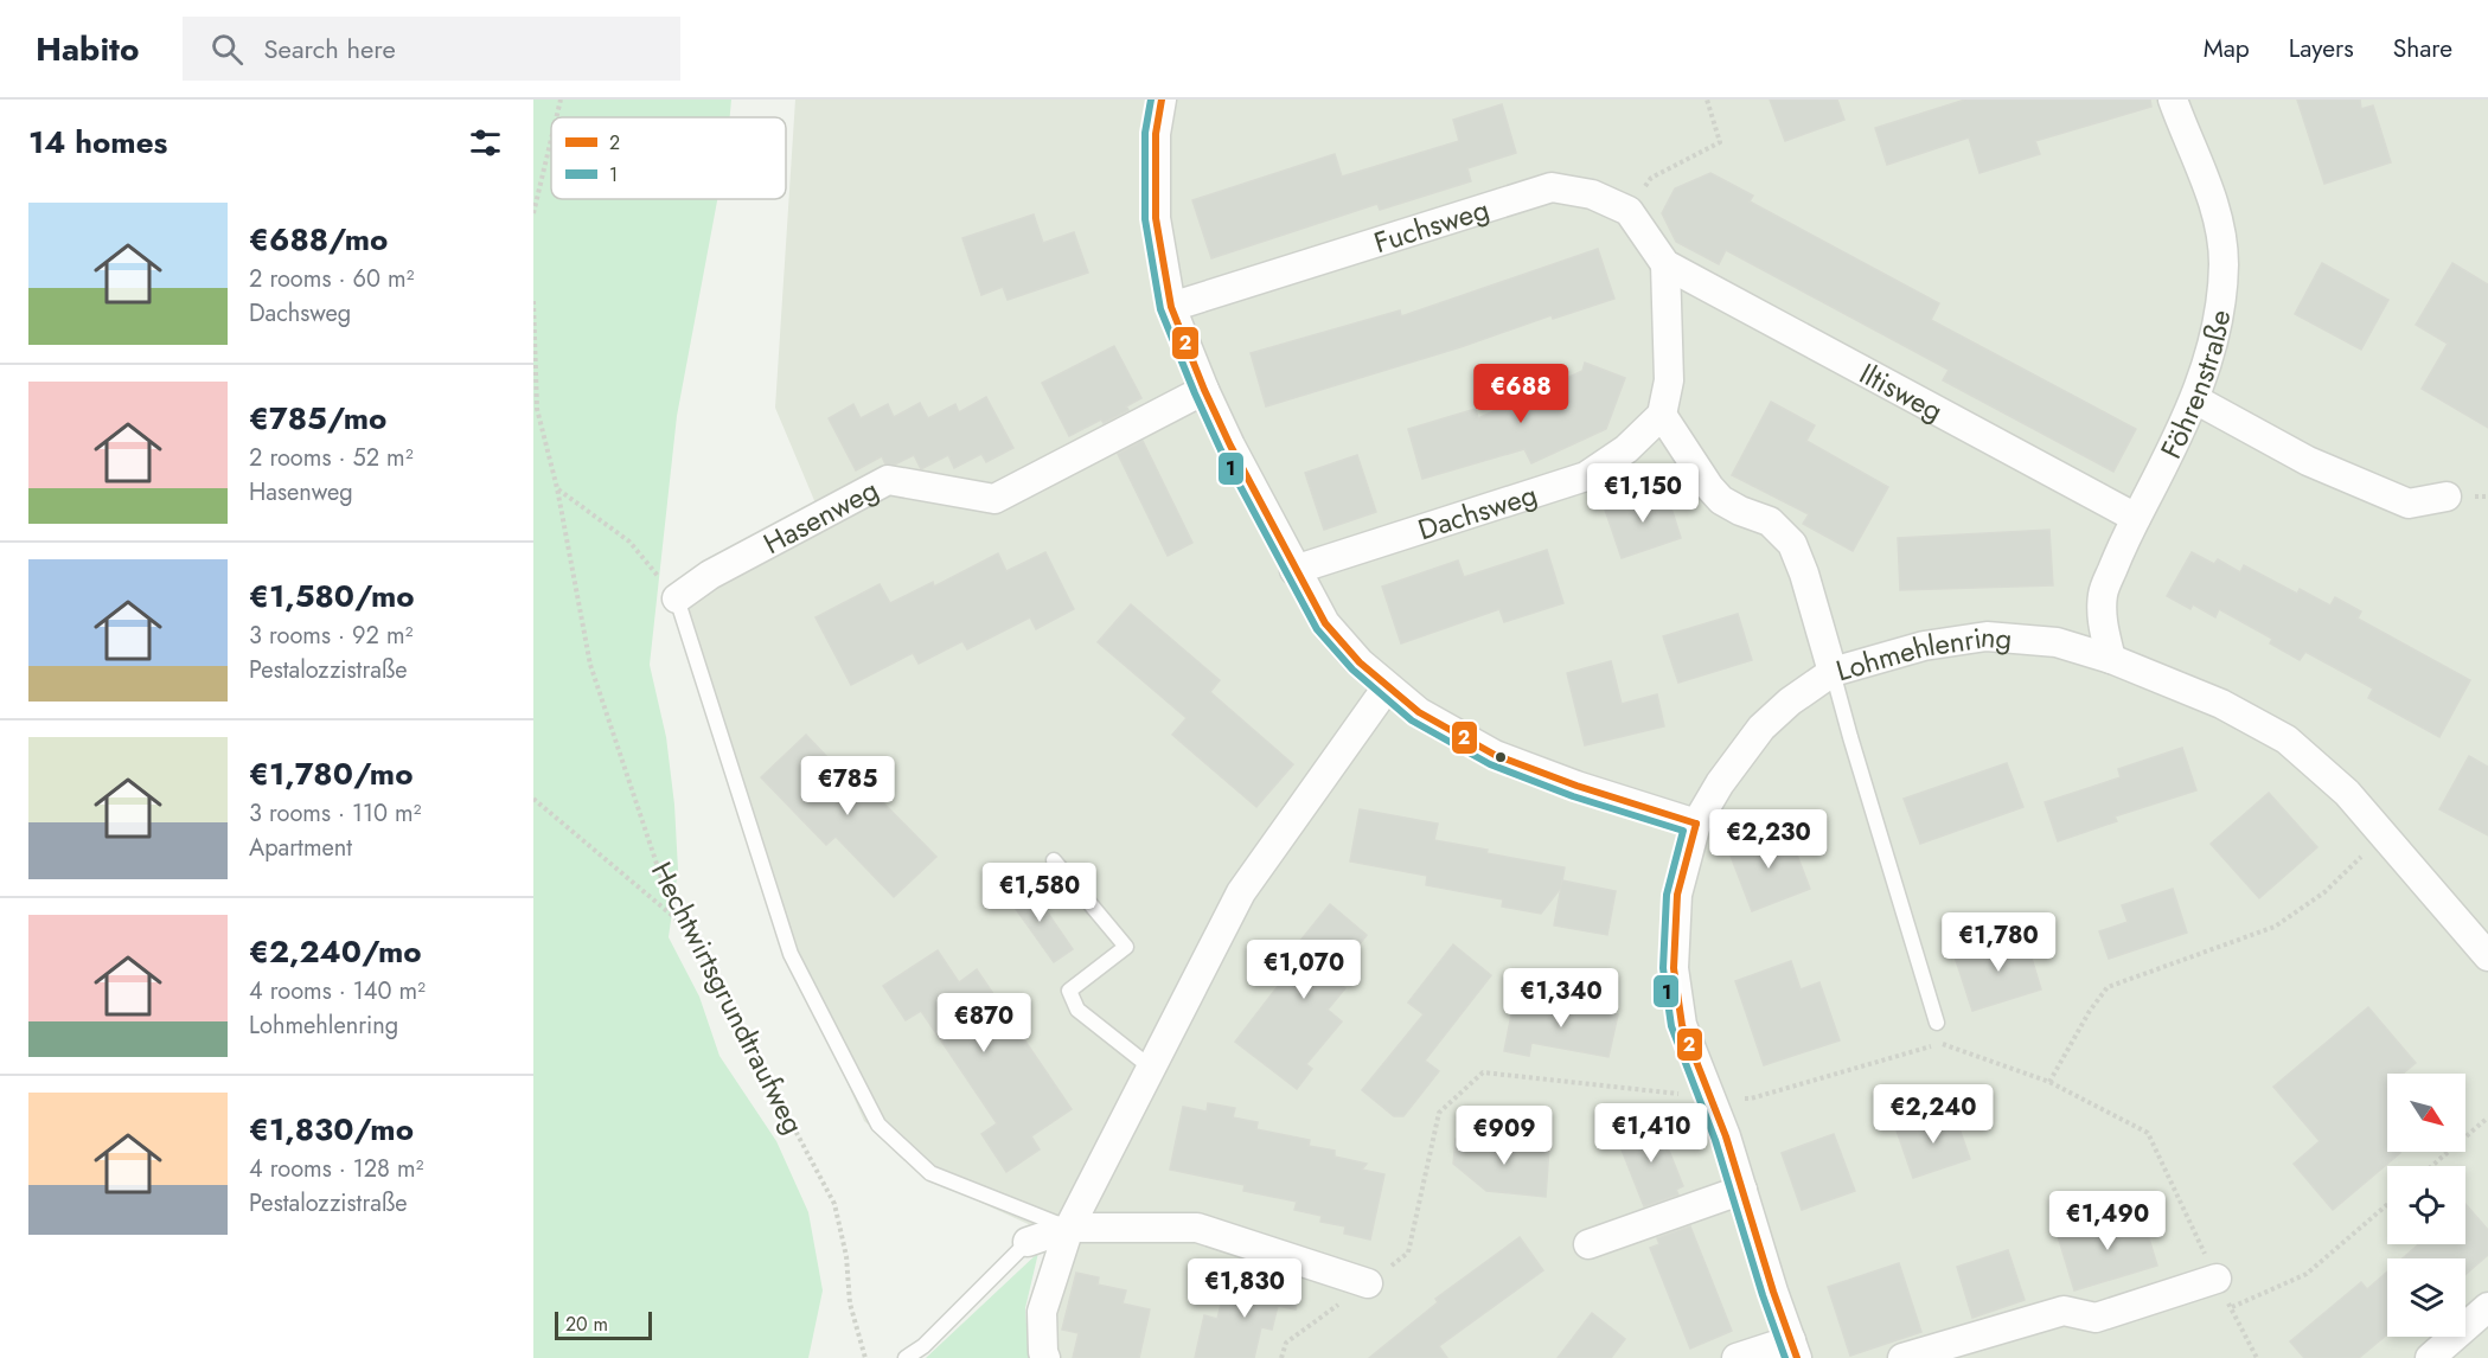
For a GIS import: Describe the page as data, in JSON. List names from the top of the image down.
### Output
{
  "streets": {
    "street": [
      "Fuchsweg",
      "Föhrenstraße",
      "Iltisweg",
      "Dachsweg",
      "Hasenweg",
      "Lohmehlenring"
    ],
    "path": ["Hechtwirtsgrundtraufweg"]
  },
  "crossings": [
    ["Föhrenstraße", "Iltisweg"],
    ["Föhrenstraße", "Lohmehlenring"]
  ],
  "lines": ["transit line 2", "transit line 1"],
  "legend": ["2", "1"],
  "scale_bar": "20 m",
  "north": "bottom right",
  "page": {
    "header": "Habito",
    "search": "Search here",
    "nav": ["Map", "Layers", "Share"],
    "heading": "14 homes",
    "list": [
      {
        "name": "€688/mo",
        "note": "2 rooms · 60 m² · Dachsweg"
      },
      {
        "name": "€785/mo",
        "note": "2 rooms · 52 m² · Hasenweg"
      },
      {
        "name": "€1,580/mo",
        "note": "3 rooms · 92 m² · Pestalozzistraße"
      },
      {
        "name": "€1,780/mo",
        "note": "3 rooms · 110 m² · Apartment"
      },
      {
        "name": "€2,240/mo",
        "note": "4 rooms · 140 m² · Lohmehlenring"
      },
      {
        "name": "€1,830/mo",
        "note": "4 rooms · 128 m² · Pestalozzistraße"
      }
    ],
    "price": [
      "€688",
      "€1,150",
      "€785",
      "€2,230",
      "€1,580",
      "€1,780",
      "€1,070",
      "€1,340",
      "€870",
      "€2,240",
      "€1,410",
      "€909",
      "€1,490",
      "€1,830"
    ],
    "scale": "20 m"
  }
}
